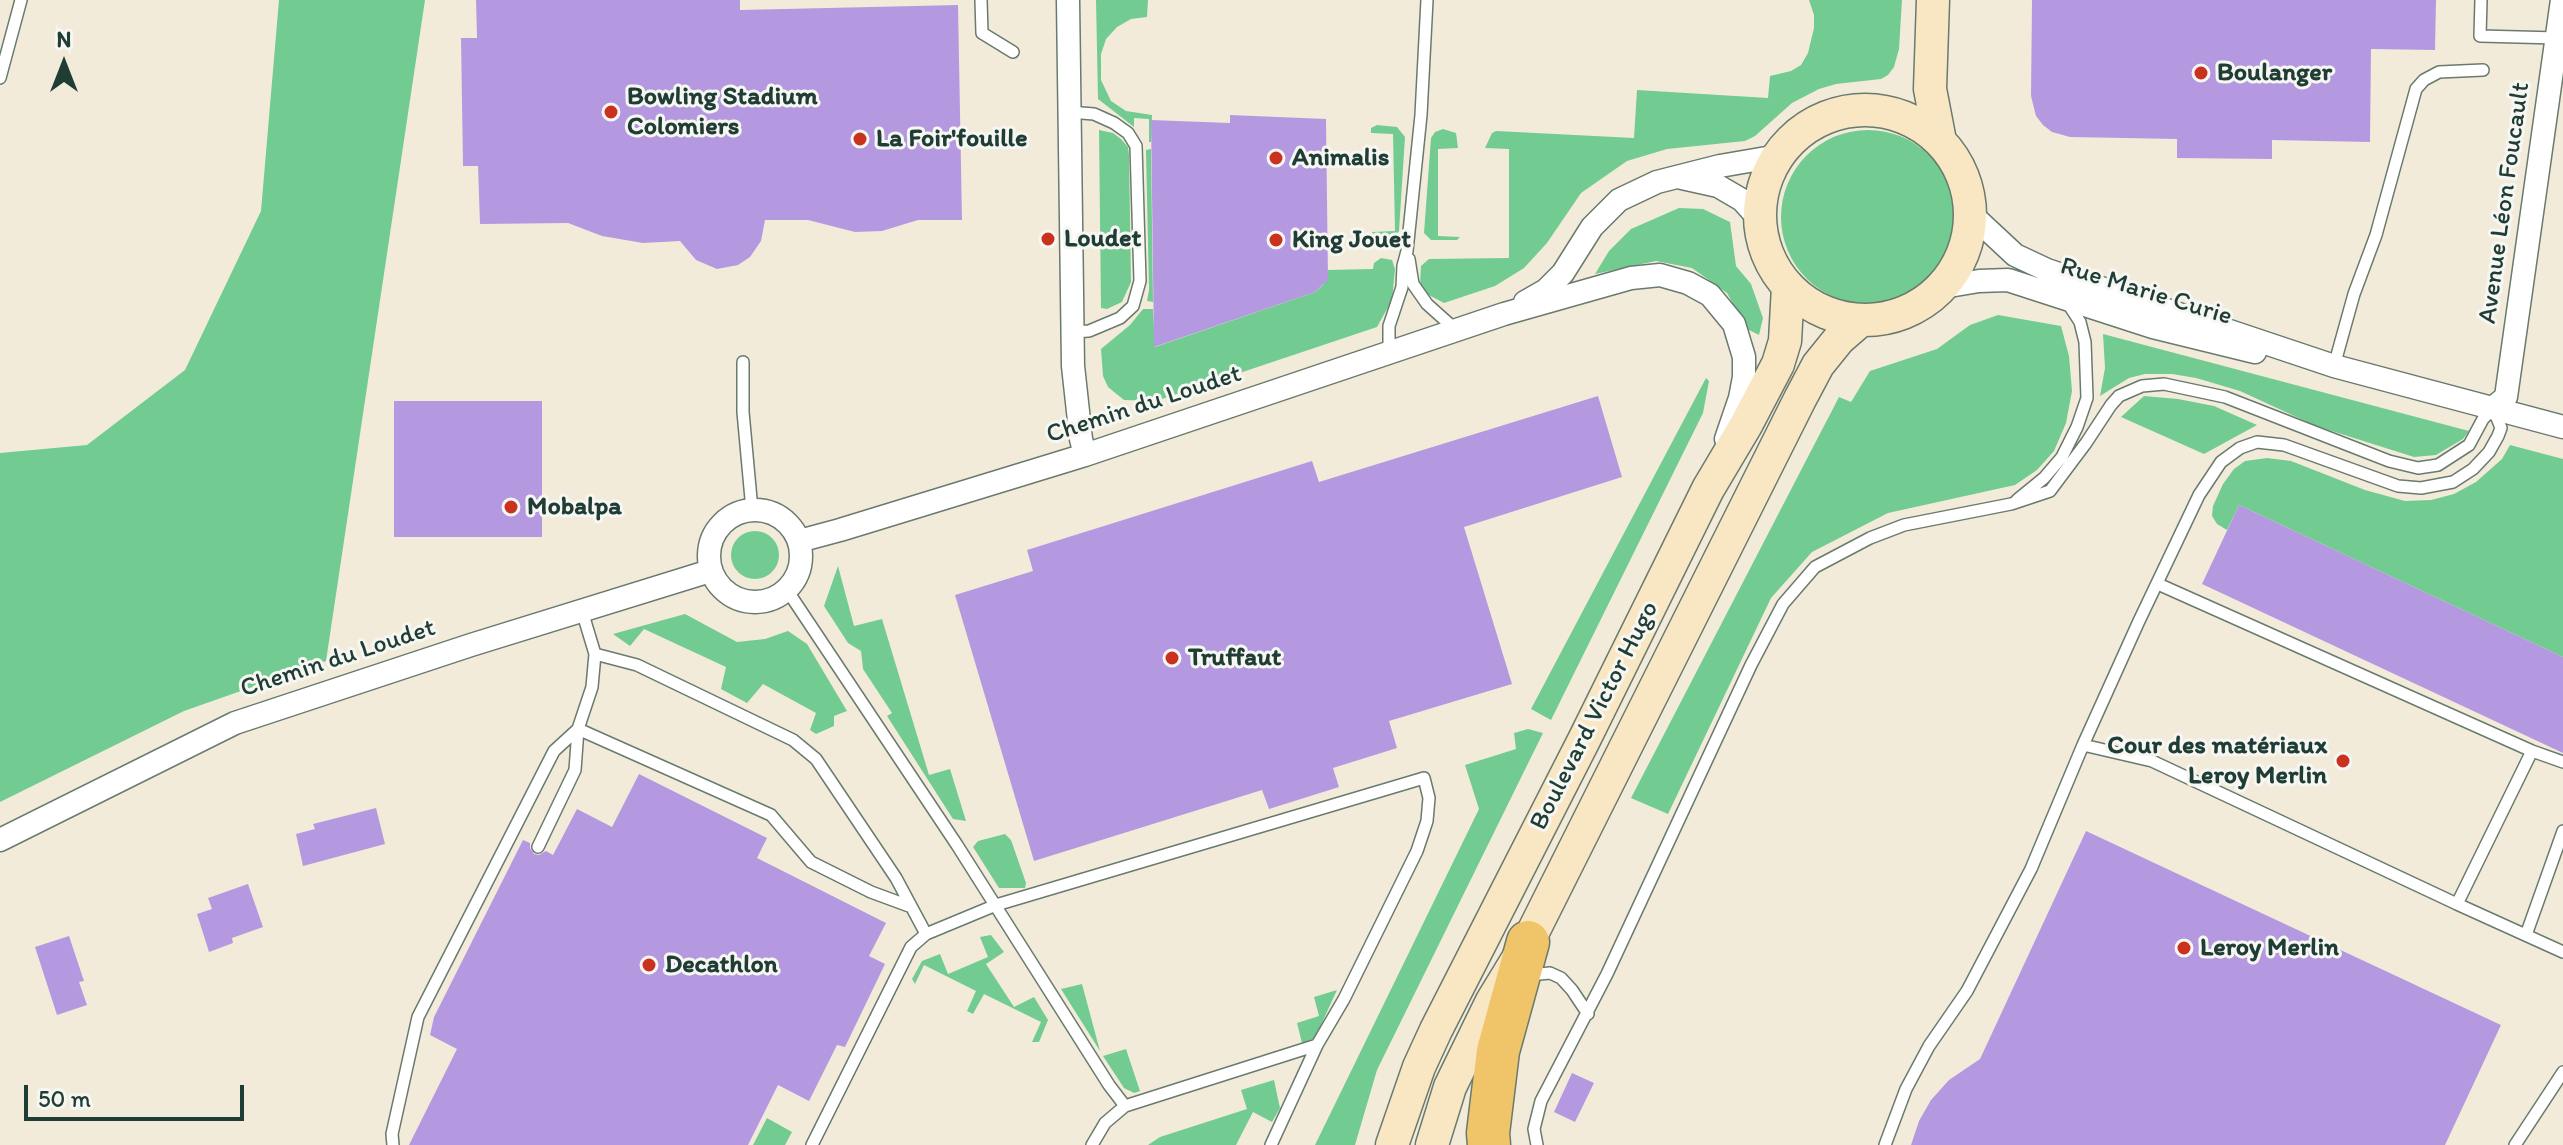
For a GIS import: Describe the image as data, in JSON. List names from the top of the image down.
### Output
{
  "streets": {
    "main road": ["Boulevard Victor Hugo"],
    "street": ["Avenue Léon Foucault", "Rue Marie Curie", "Chemin du Loudet"]
  },
  "crossings": [
    ["Avenue Léon Foucault", "Rue Marie Curie"],
    ["Rue Marie Curie", "Chemin du Loudet"],
    ["Rue Marie Curie", "Boulevard Victor Hugo"],
    ["Chemin du Loudet", "Boulevard Victor Hugo"]
  ],
  "places": [
    "Boulanger",
    "Bowling Stadium Colomiers",
    "La Foir'fouille",
    "Animalis",
    "Loudet",
    "King Jouet",
    "Mobalpa",
    "Truffaut",
    "Cour des matériaux Leroy Merlin",
    "Leroy Merlin",
    "Decathlon"
  ],
  "scale_bar": "50 m",
  "north": "top"
}
